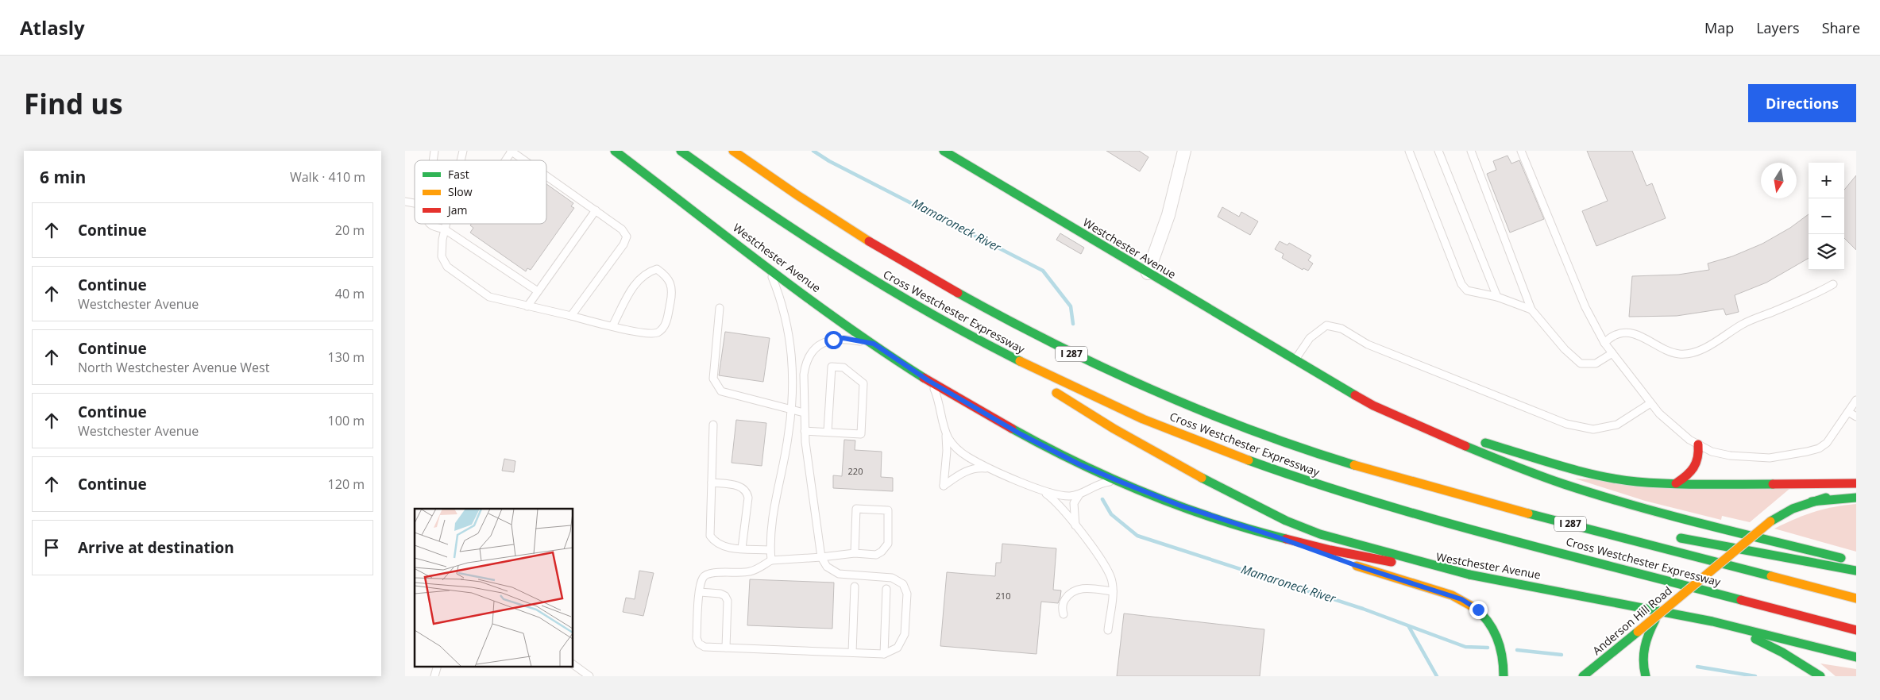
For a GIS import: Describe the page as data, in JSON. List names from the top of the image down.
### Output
{
  "streets": {
    "main road": [
      "Westchester Avenue",
      "Cross Westchester Expressway",
      "I 287",
      "Anderson Hill Road"
    ]
  },
  "water": ["Mamaroneck River"],
  "house_numbers": ["220", "210"],
  "legend": ["Fast", "Slow", "Jam"],
  "north": "bottom",
  "page": {
    "header": "Atlasly",
    "nav": ["Map", "Layers", "Share"],
    "buttons": "Directions",
    "title": "Find us",
    "heading": ["6 min", "Walk · 410 m"],
    "map_buttons": ["+", "−"],
    "list": [
      ["Continue", "20 m"],
      ["Continue", "Westchester Avenue", "40 m"],
      ["Continue", "North Westchester Avenue West", "130 m"],
      ["Continue", "Westchester Avenue", "100 m"],
      ["Continue", "120 m"],
      "Arrive at destination"
    ]
  }
}
